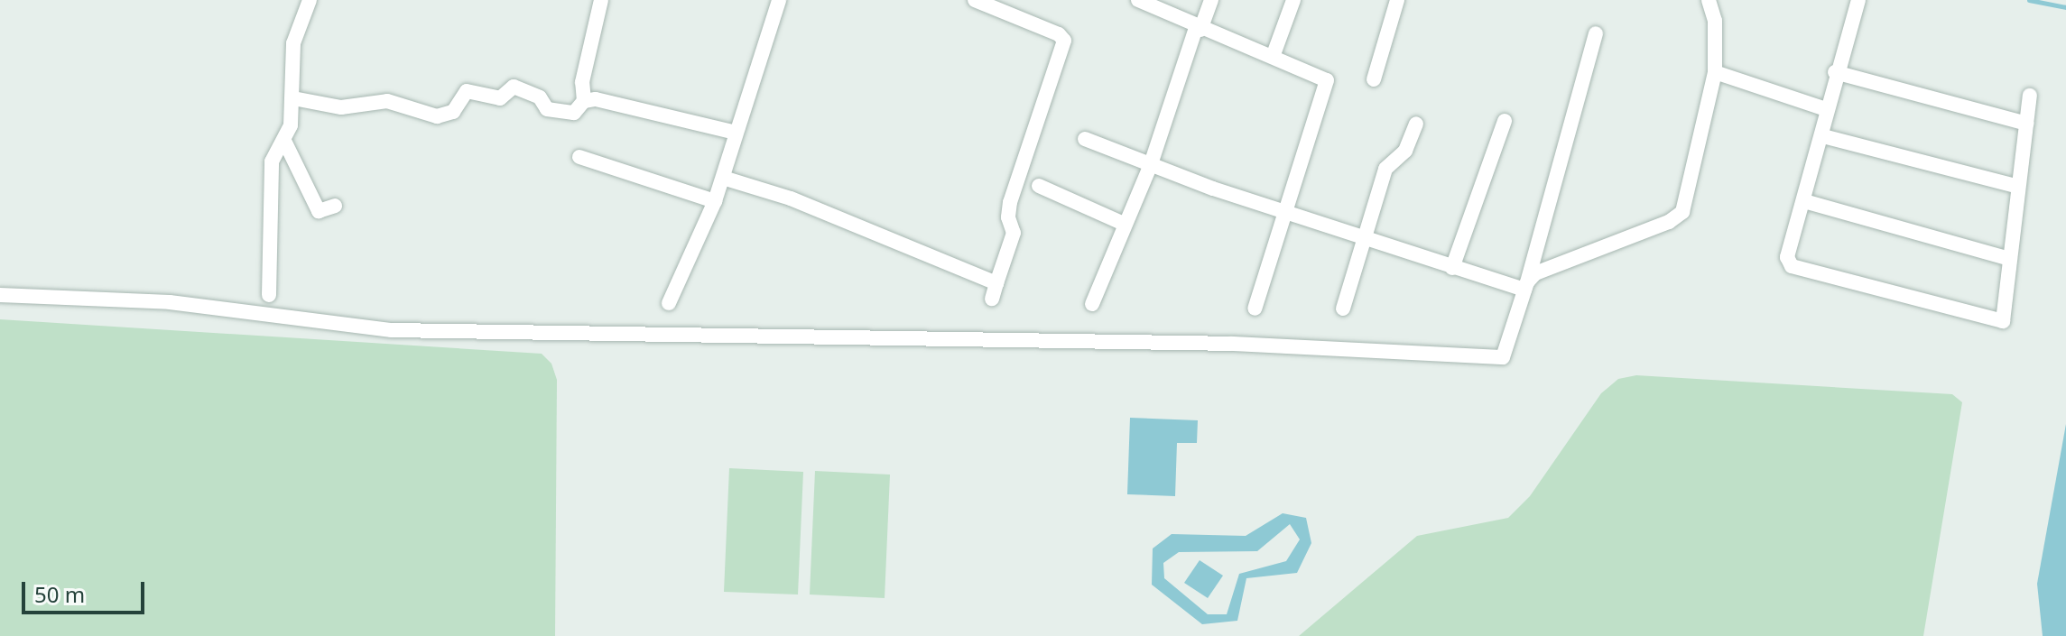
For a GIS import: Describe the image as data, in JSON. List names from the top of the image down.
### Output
{
  "scale_bar": "50 m"
}
